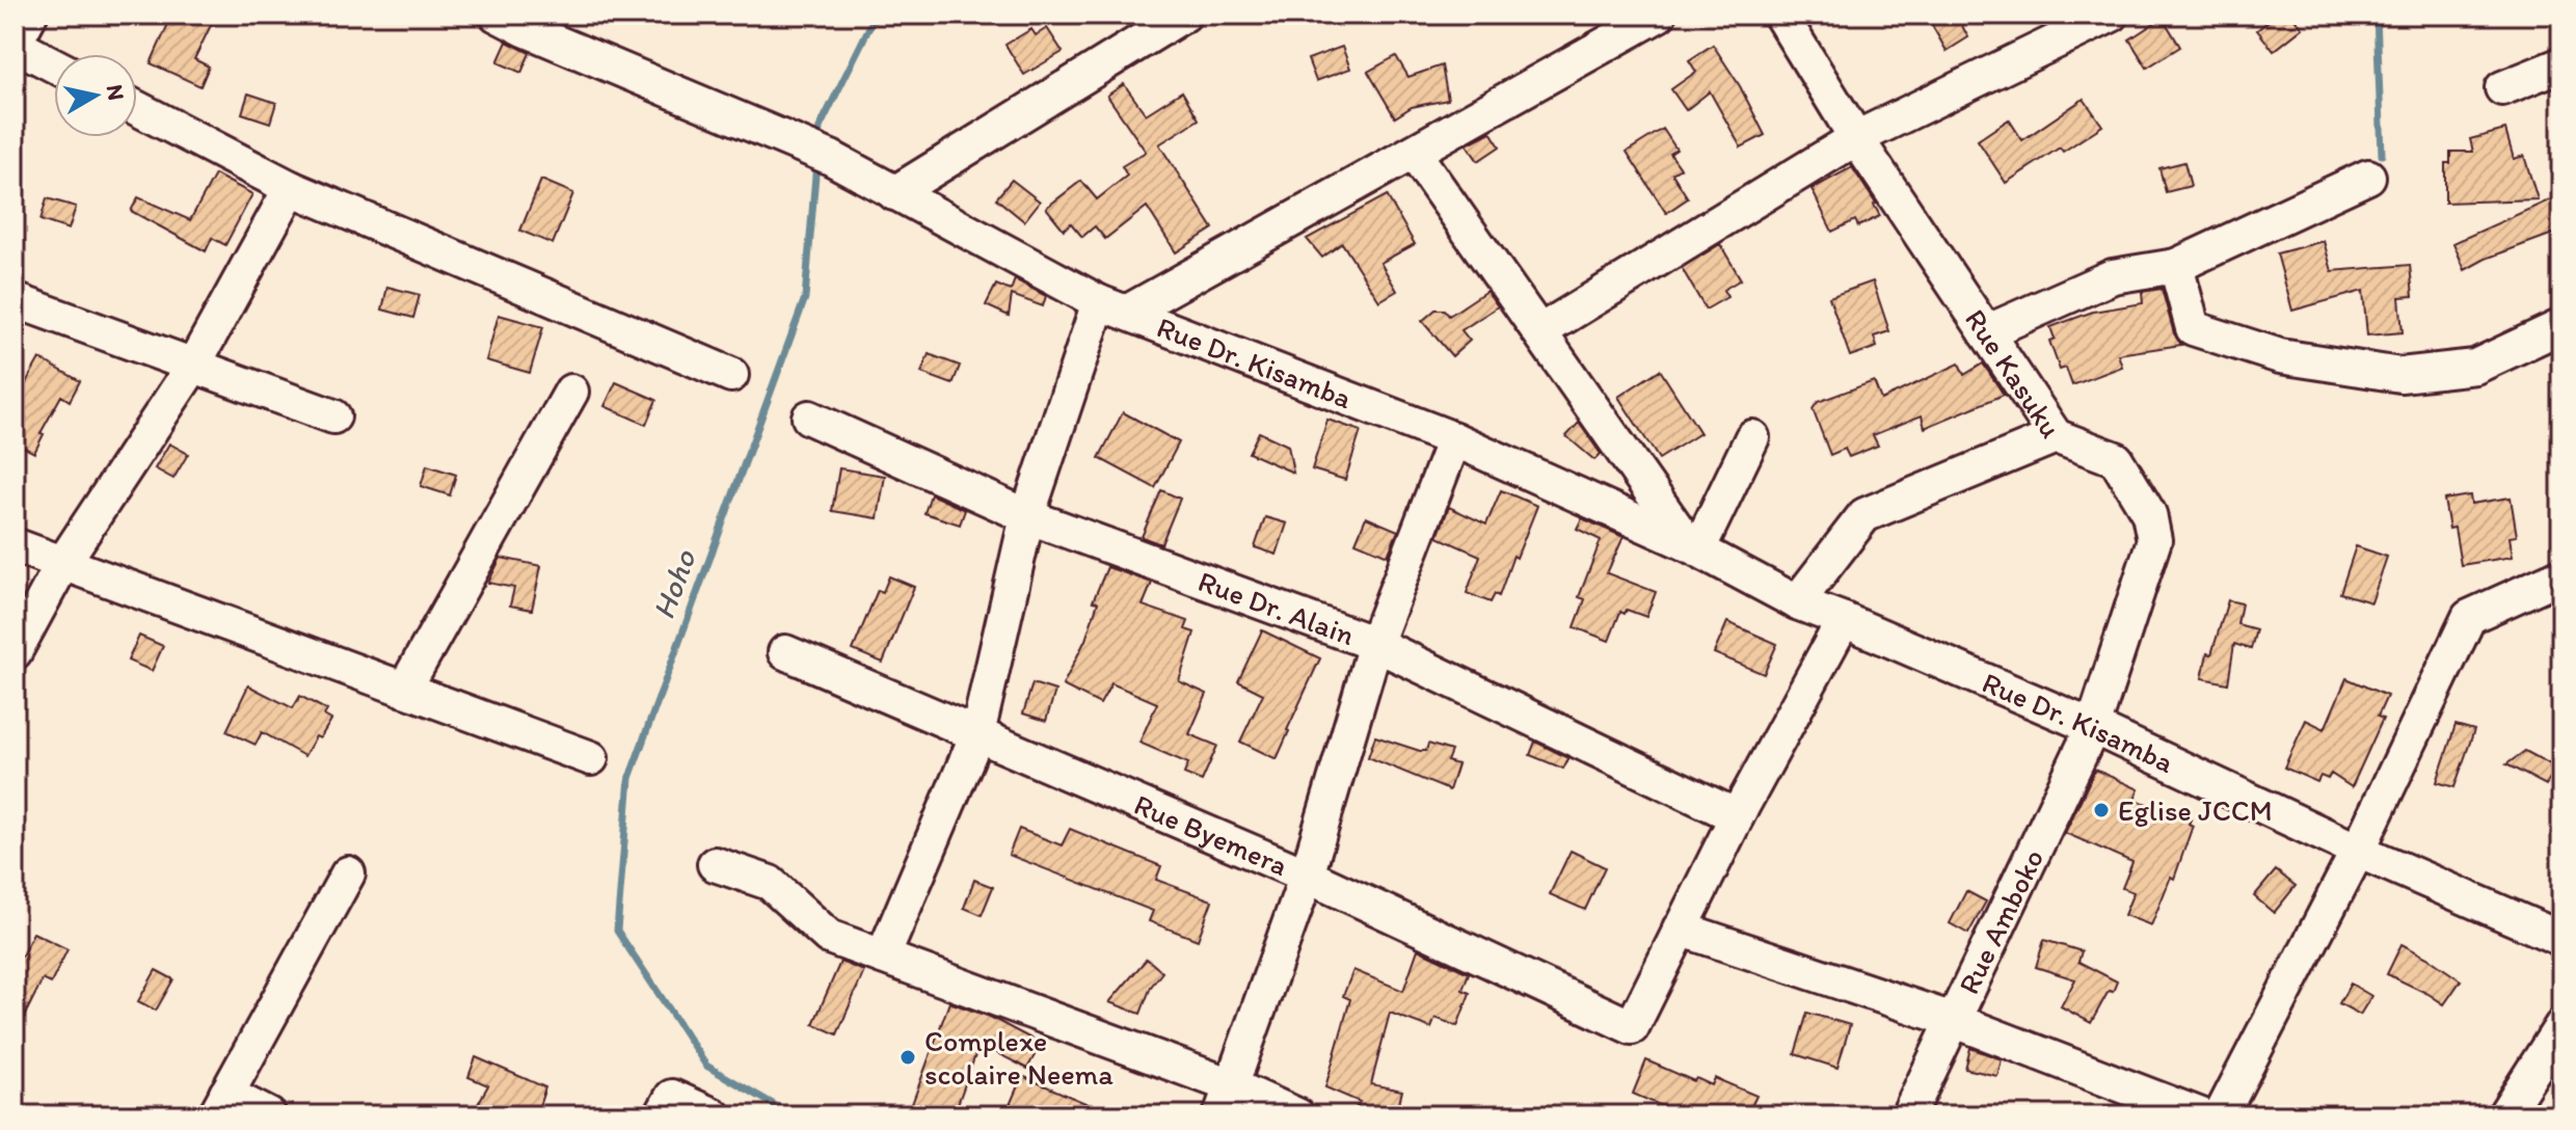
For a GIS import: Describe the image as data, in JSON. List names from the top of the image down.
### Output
{
  "streets": {
    "street": [
      "Rue Dr. Kisamba",
      "Rue Kasuku",
      "Rue Dr. Alain",
      "Rue Byemera",
      "Rue Amboko"
    ]
  },
  "crossings": [
    ["Rue Dr. Kisamba", "Rue Kasuku"],
    ["Rue Dr. Kisamba", "Rue Amboko"],
    ["Rue Kasuku", "Rue Amboko"]
  ],
  "water": ["Hoho"],
  "places": ["Eglise JCCM", "Complexe scolaire Neema"],
  "north": "right"
}
